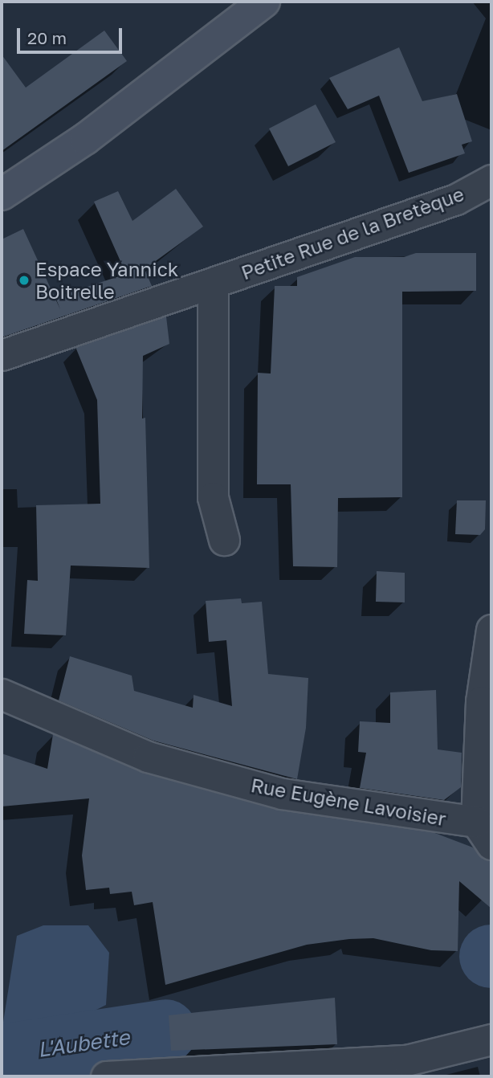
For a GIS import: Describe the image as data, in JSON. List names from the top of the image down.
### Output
{
  "streets": {
    "street": ["Petite Rue de la Bretèque", "Rue Eugène Lavoisier"]
  },
  "water": ["L'Aubette"],
  "places": ["Espace Yannick Boitrelle"],
  "scale_bar": "20 m"
}
